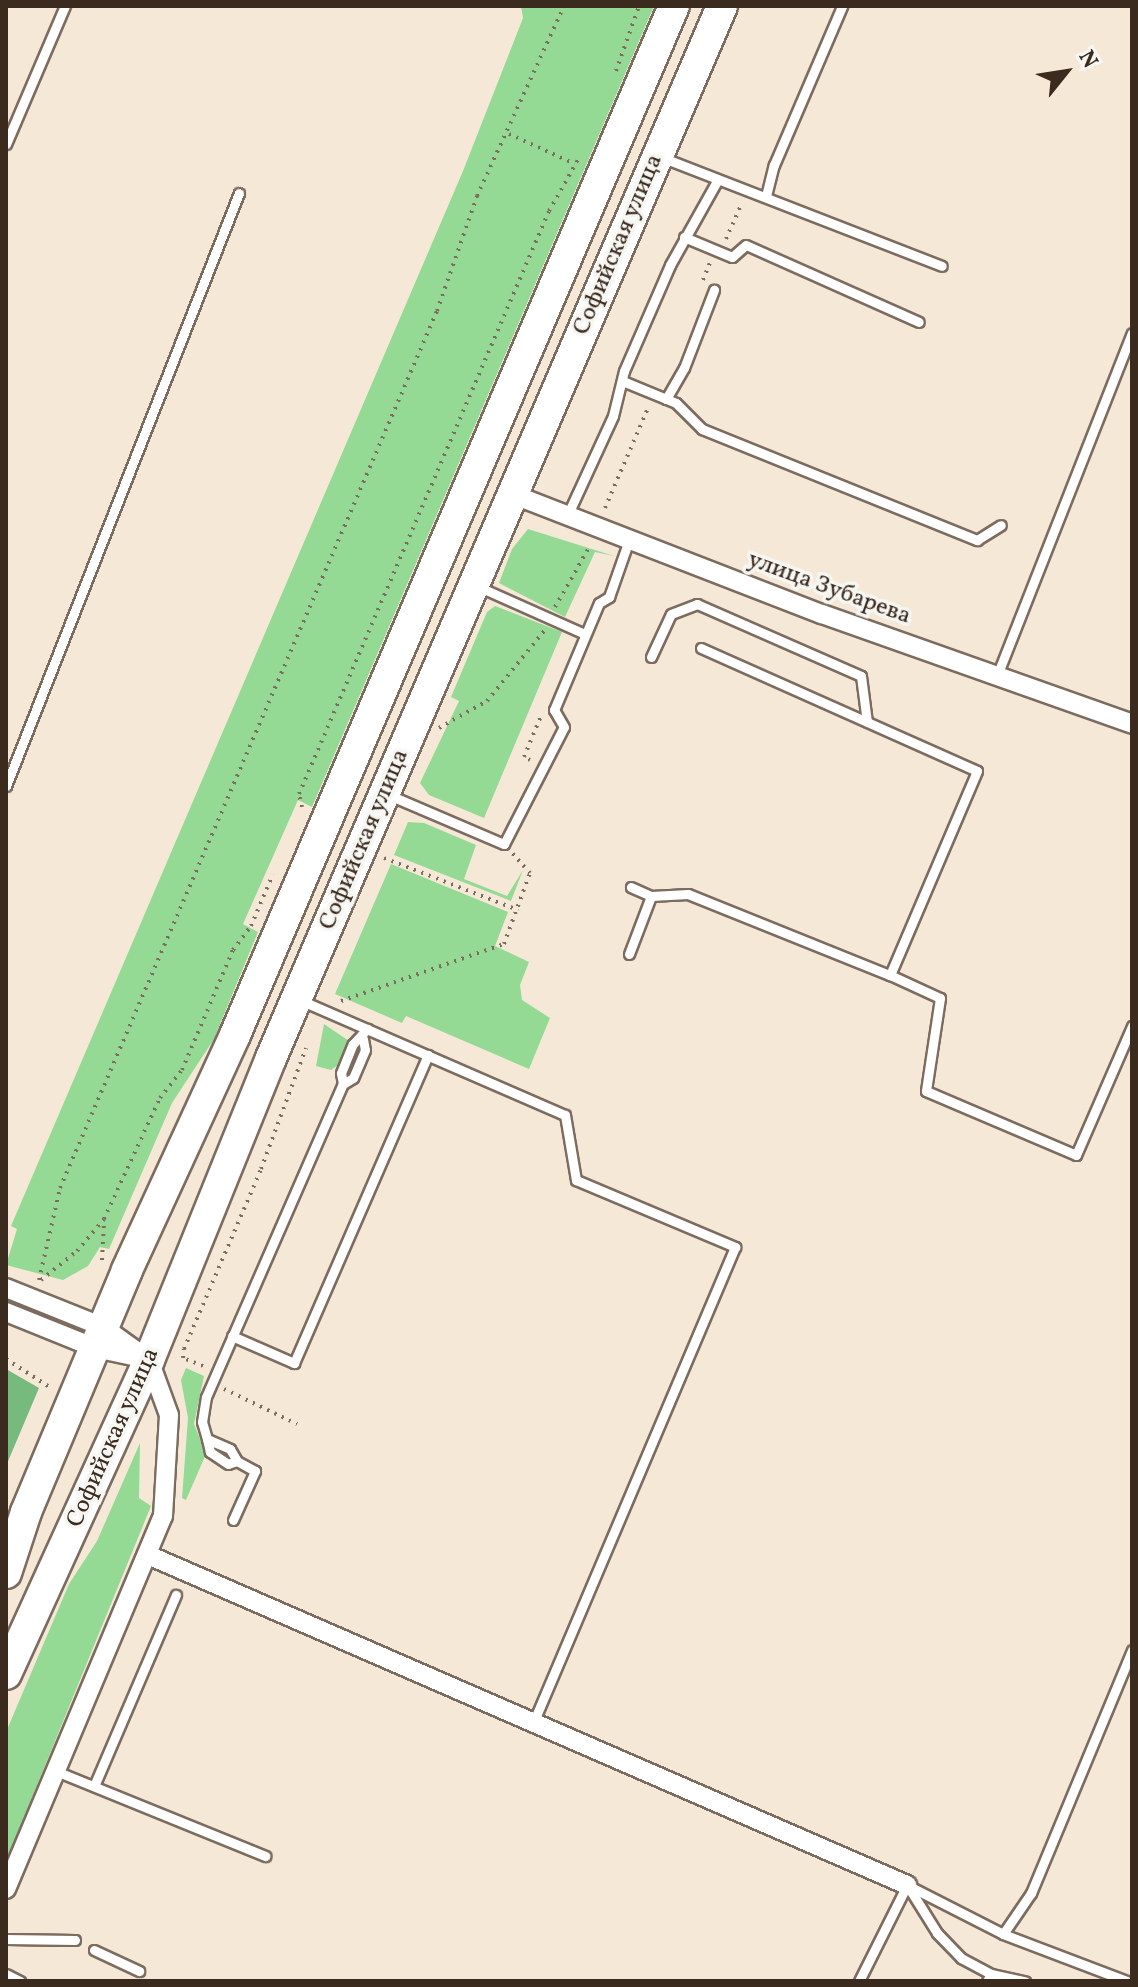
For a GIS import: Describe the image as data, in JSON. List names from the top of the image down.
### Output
{
  "streets": {
    "main road": ["Софийская улица"],
    "street": ["улица Зубарева"]
  },
  "crossings": [
    ["Софийская улица", "улица Зубарева"]
  ],
  "north": "top right"
}
